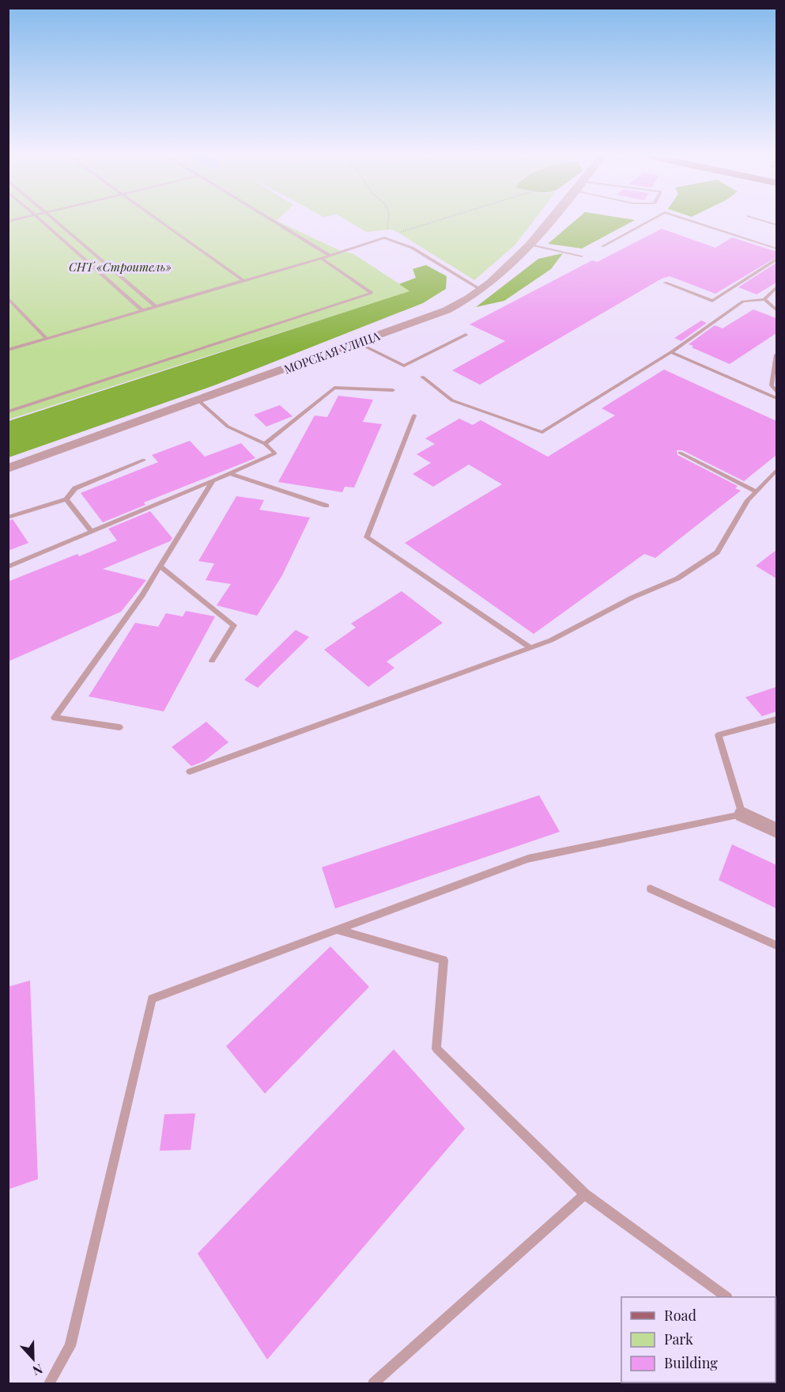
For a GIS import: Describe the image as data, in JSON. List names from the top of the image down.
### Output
{
  "streets": {
    "street": ["МОРСКАЯ УЛИЦА"]
  },
  "parks": ["СНТ «Строитель»"],
  "legend": ["Road", "Park", "Building"],
  "north": "bottom"
}
